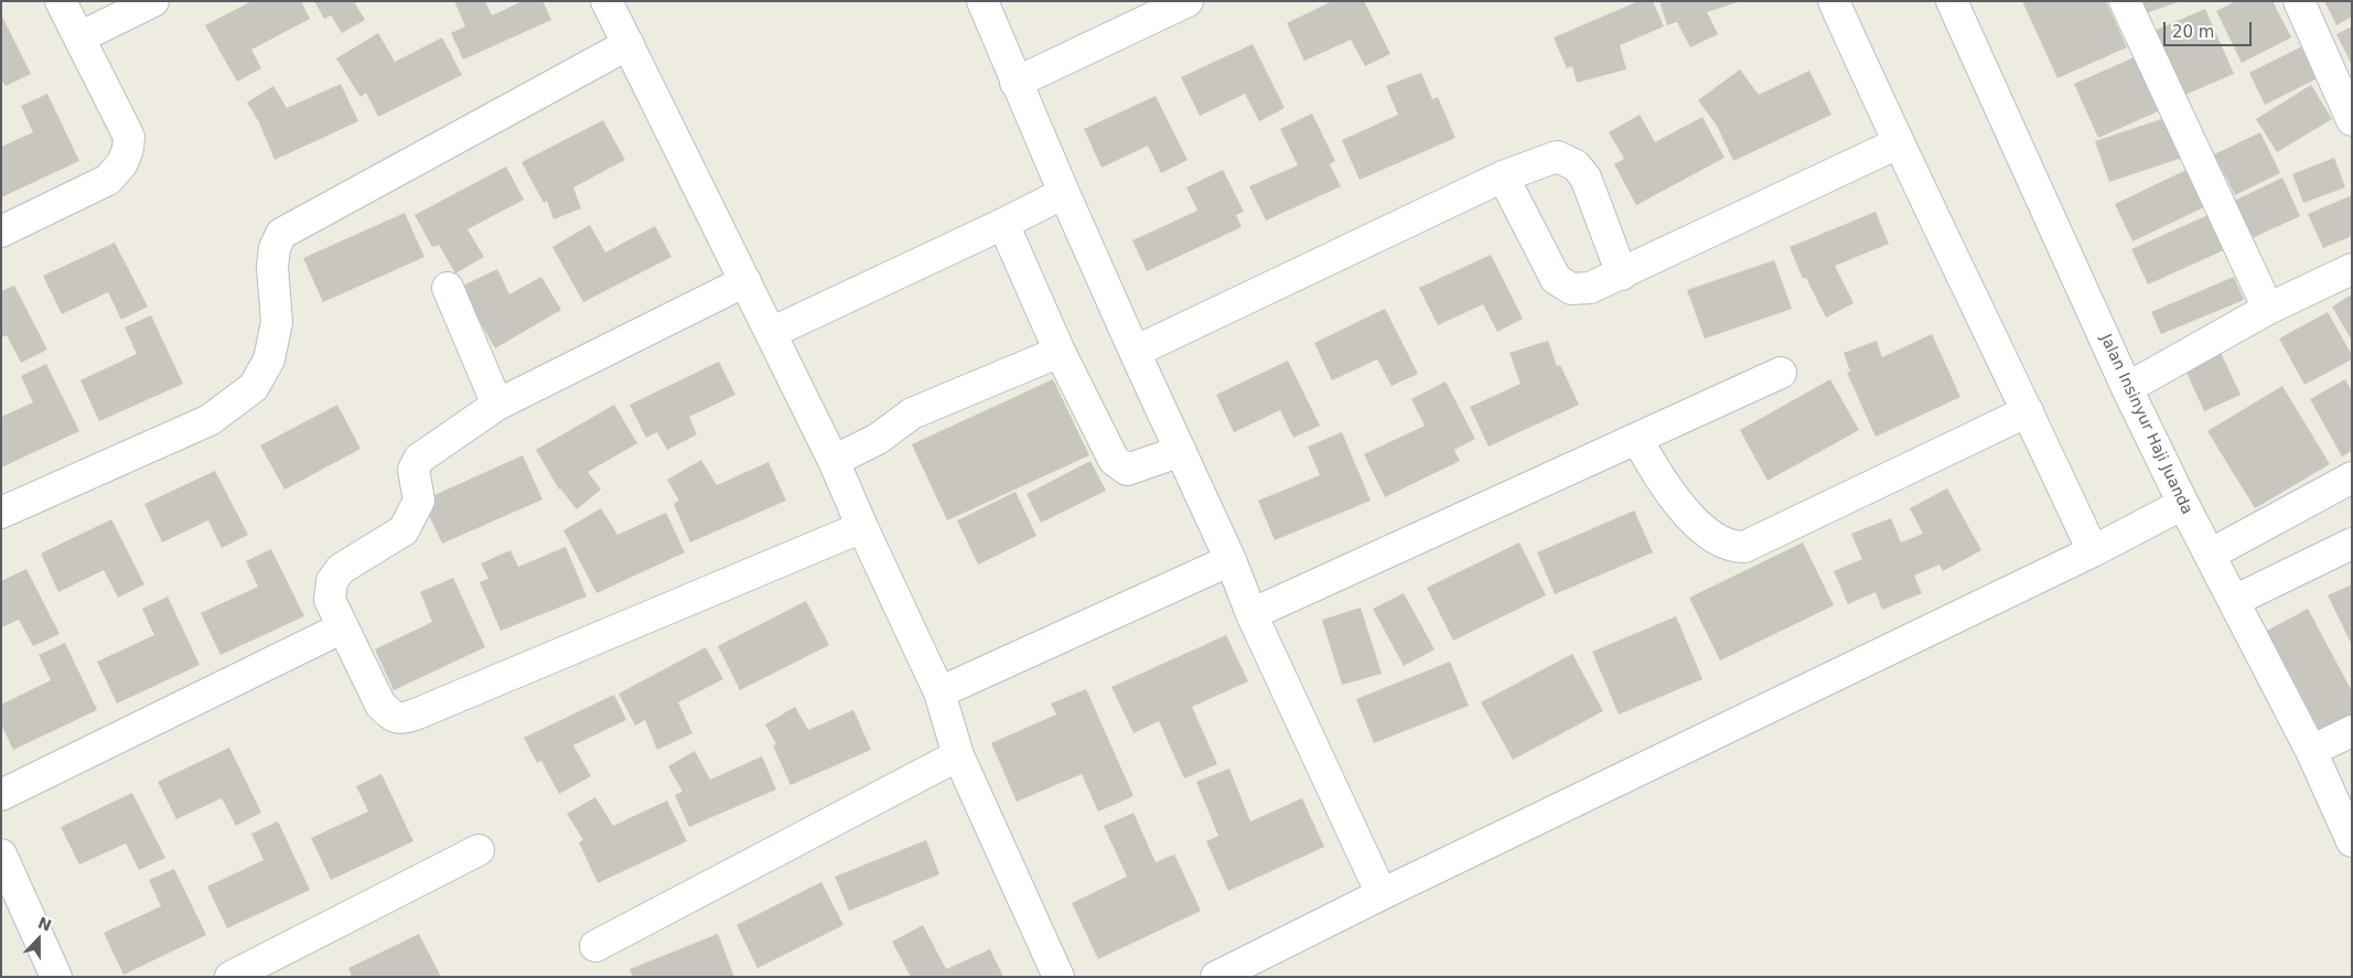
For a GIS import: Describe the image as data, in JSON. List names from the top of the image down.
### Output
{
  "streets": {
    "street": ["Jalan Insinyur Haji Juanda"]
  },
  "scale_bar": "20 m",
  "north": "top"
}
